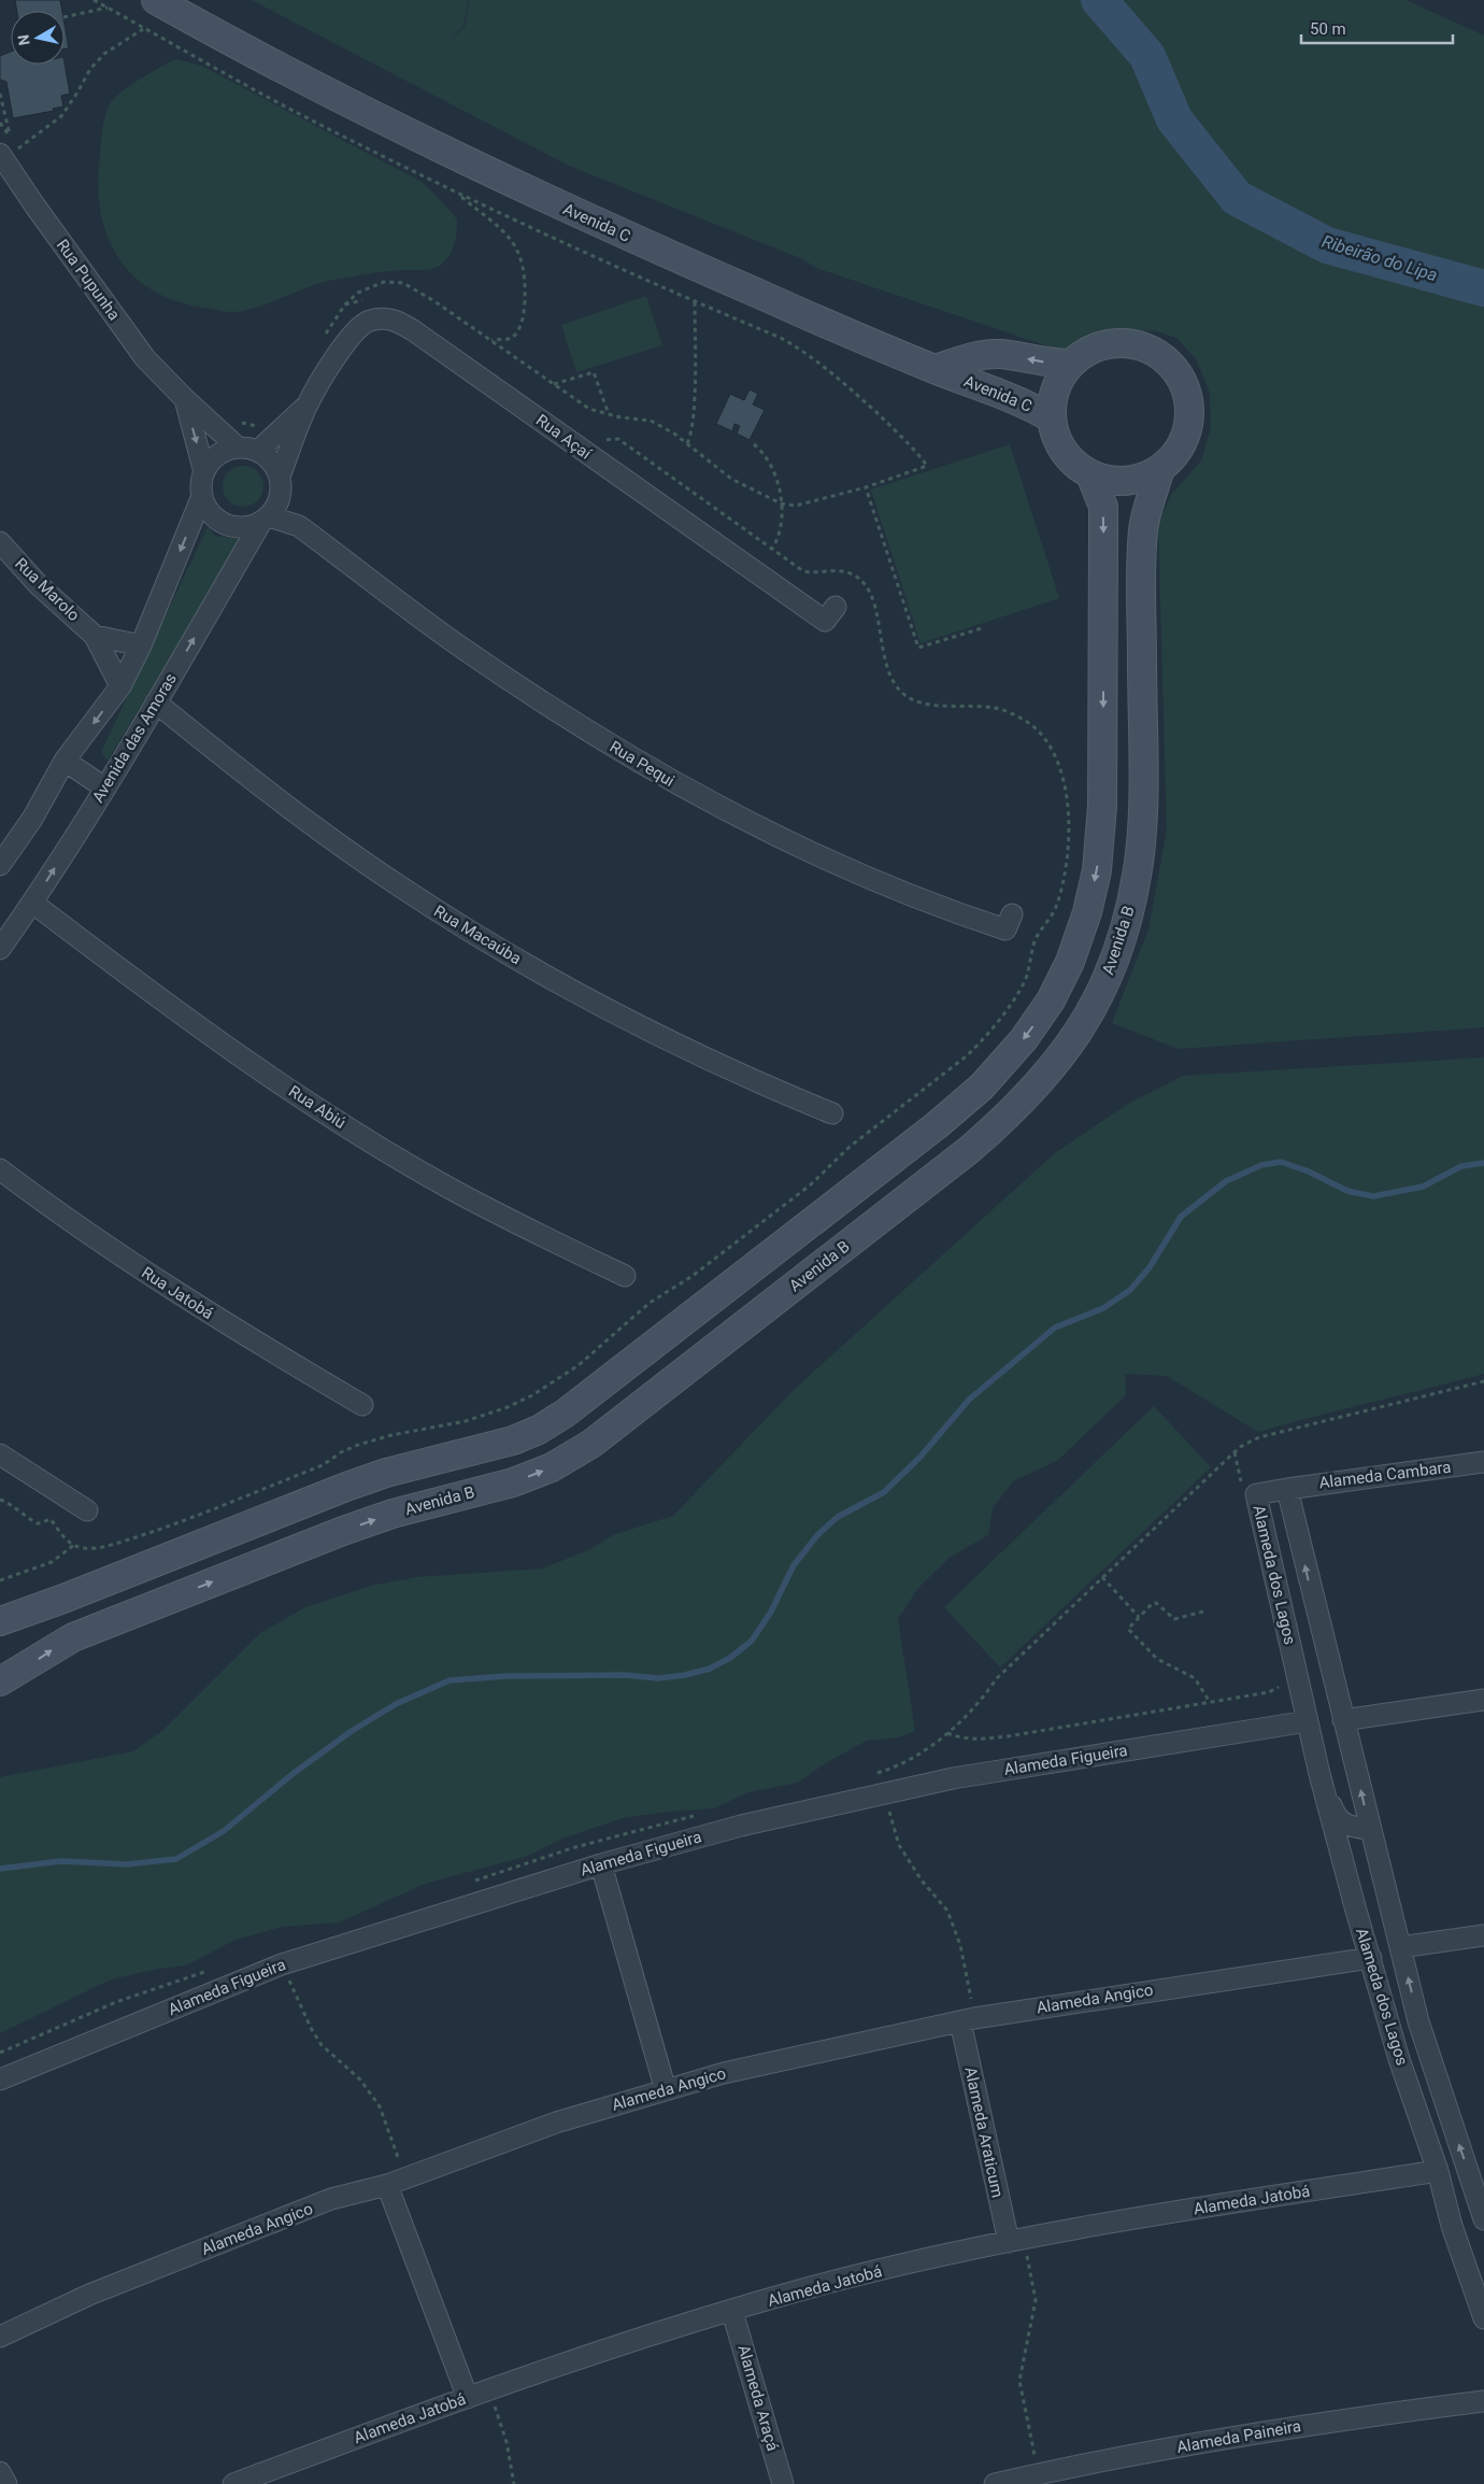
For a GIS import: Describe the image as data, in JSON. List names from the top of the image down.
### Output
{
  "streets": {
    "street": [
      "Avenida C",
      "Rua Pupunha",
      "Rua Açaí",
      "Rua Marolo",
      "Avenida das Amoras",
      "Rua Pequi",
      "Rua Macaúba",
      "Avenida B",
      "Rua Abiú",
      "Rua Jatobá",
      "Alameda Cambara",
      "Alameda dos Lagos",
      "Alameda Figueira",
      "Alameda Angico",
      "Alameda Araticum",
      "Alameda Jatobá",
      "Alameda Araçá",
      "Alameda Paineira"
    ]
  },
  "crossings": [
    ["Avenida C", "Avenida B"],
    ["Rua Pupunha", "Rua Açaí"],
    ["Rua Pupunha", "Avenida das Amoras"],
    ["Rua Pupunha", "Rua Pequi"],
    ["Rua Açaí", "Avenida das Amoras"],
    ["Rua Açaí", "Rua Pequi"],
    ["Avenida das Amoras", "Rua Pequi"],
    ["Avenida das Amoras", "Rua Macaúba"],
    ["Avenida das Amoras", "Rua Abiú"],
    ["Alameda Cambara", "Alameda dos Lagos"],
    ["Alameda dos Lagos", "Alameda Figueira"],
    ["Alameda dos Lagos", "Alameda Angico"],
    ["Alameda dos Lagos", "Alameda Jatobá"],
    ["Alameda Angico", "Alameda Araticum"],
    ["Alameda Araticum", "Alameda Jatobá"],
    ["Alameda Jatobá", "Alameda Araçá"]
  ],
  "one_way": ["Avenida B"],
  "water": ["Ribeirão do Lipa"],
  "scale_bar": "50 m",
  "north": "left"
}
